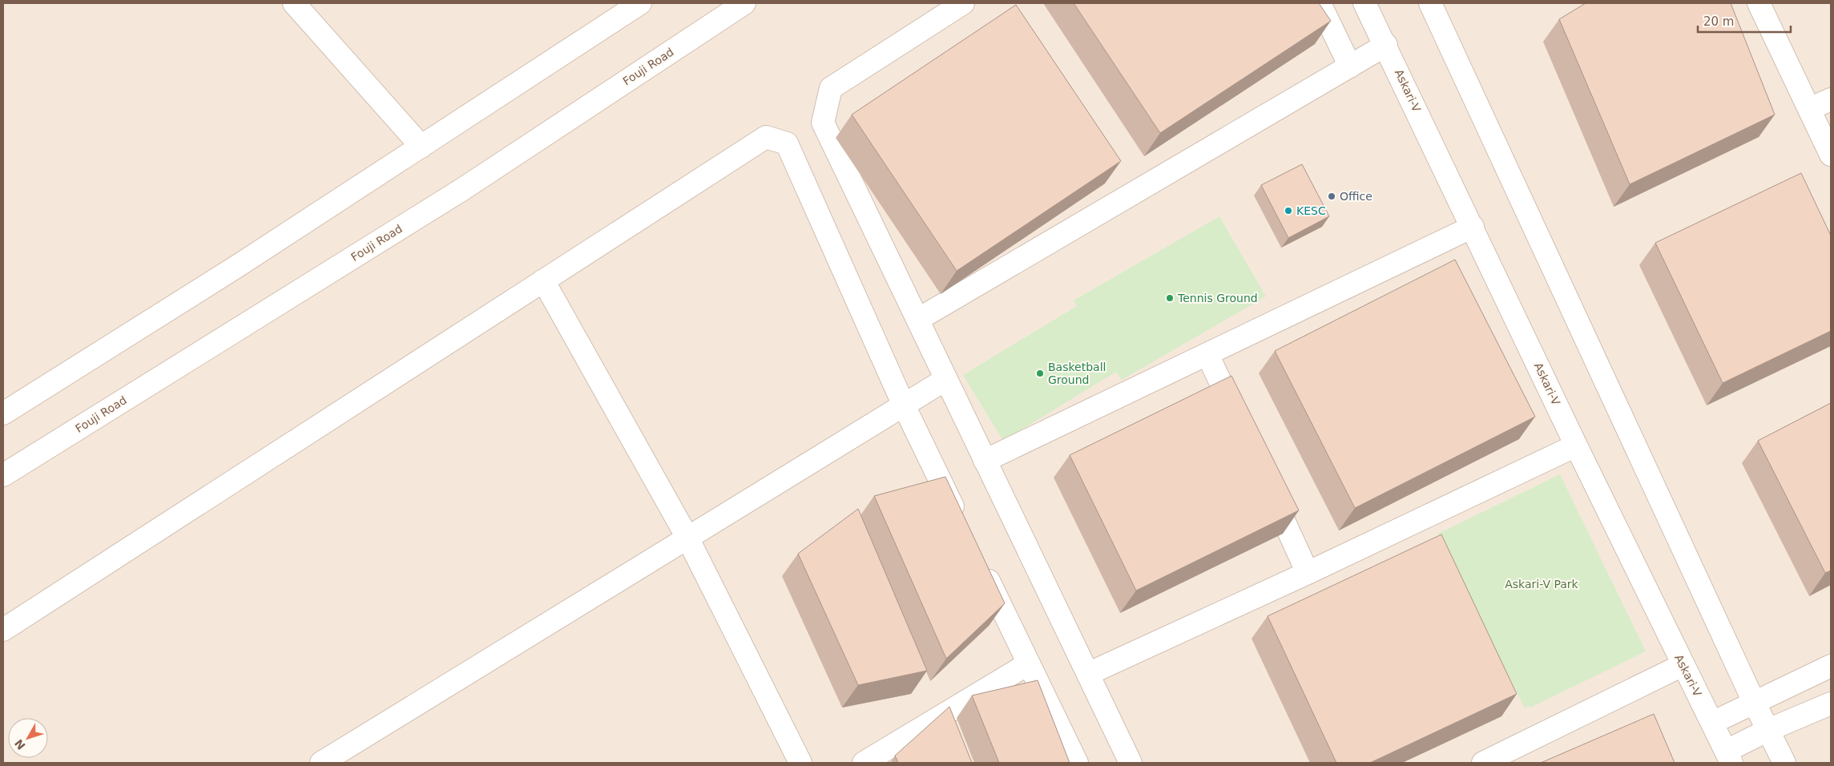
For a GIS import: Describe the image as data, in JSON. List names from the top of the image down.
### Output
{
  "streets": {
    "street": ["Fouji Road", "Askari-V"]
  },
  "parks": ["Askari-V Park"],
  "places": [
    "Office",
    "KESC",
    "Tennis Ground",
    "Basketball Ground"
  ],
  "scale_bar": "20 m",
  "north": "bottom left"
}
